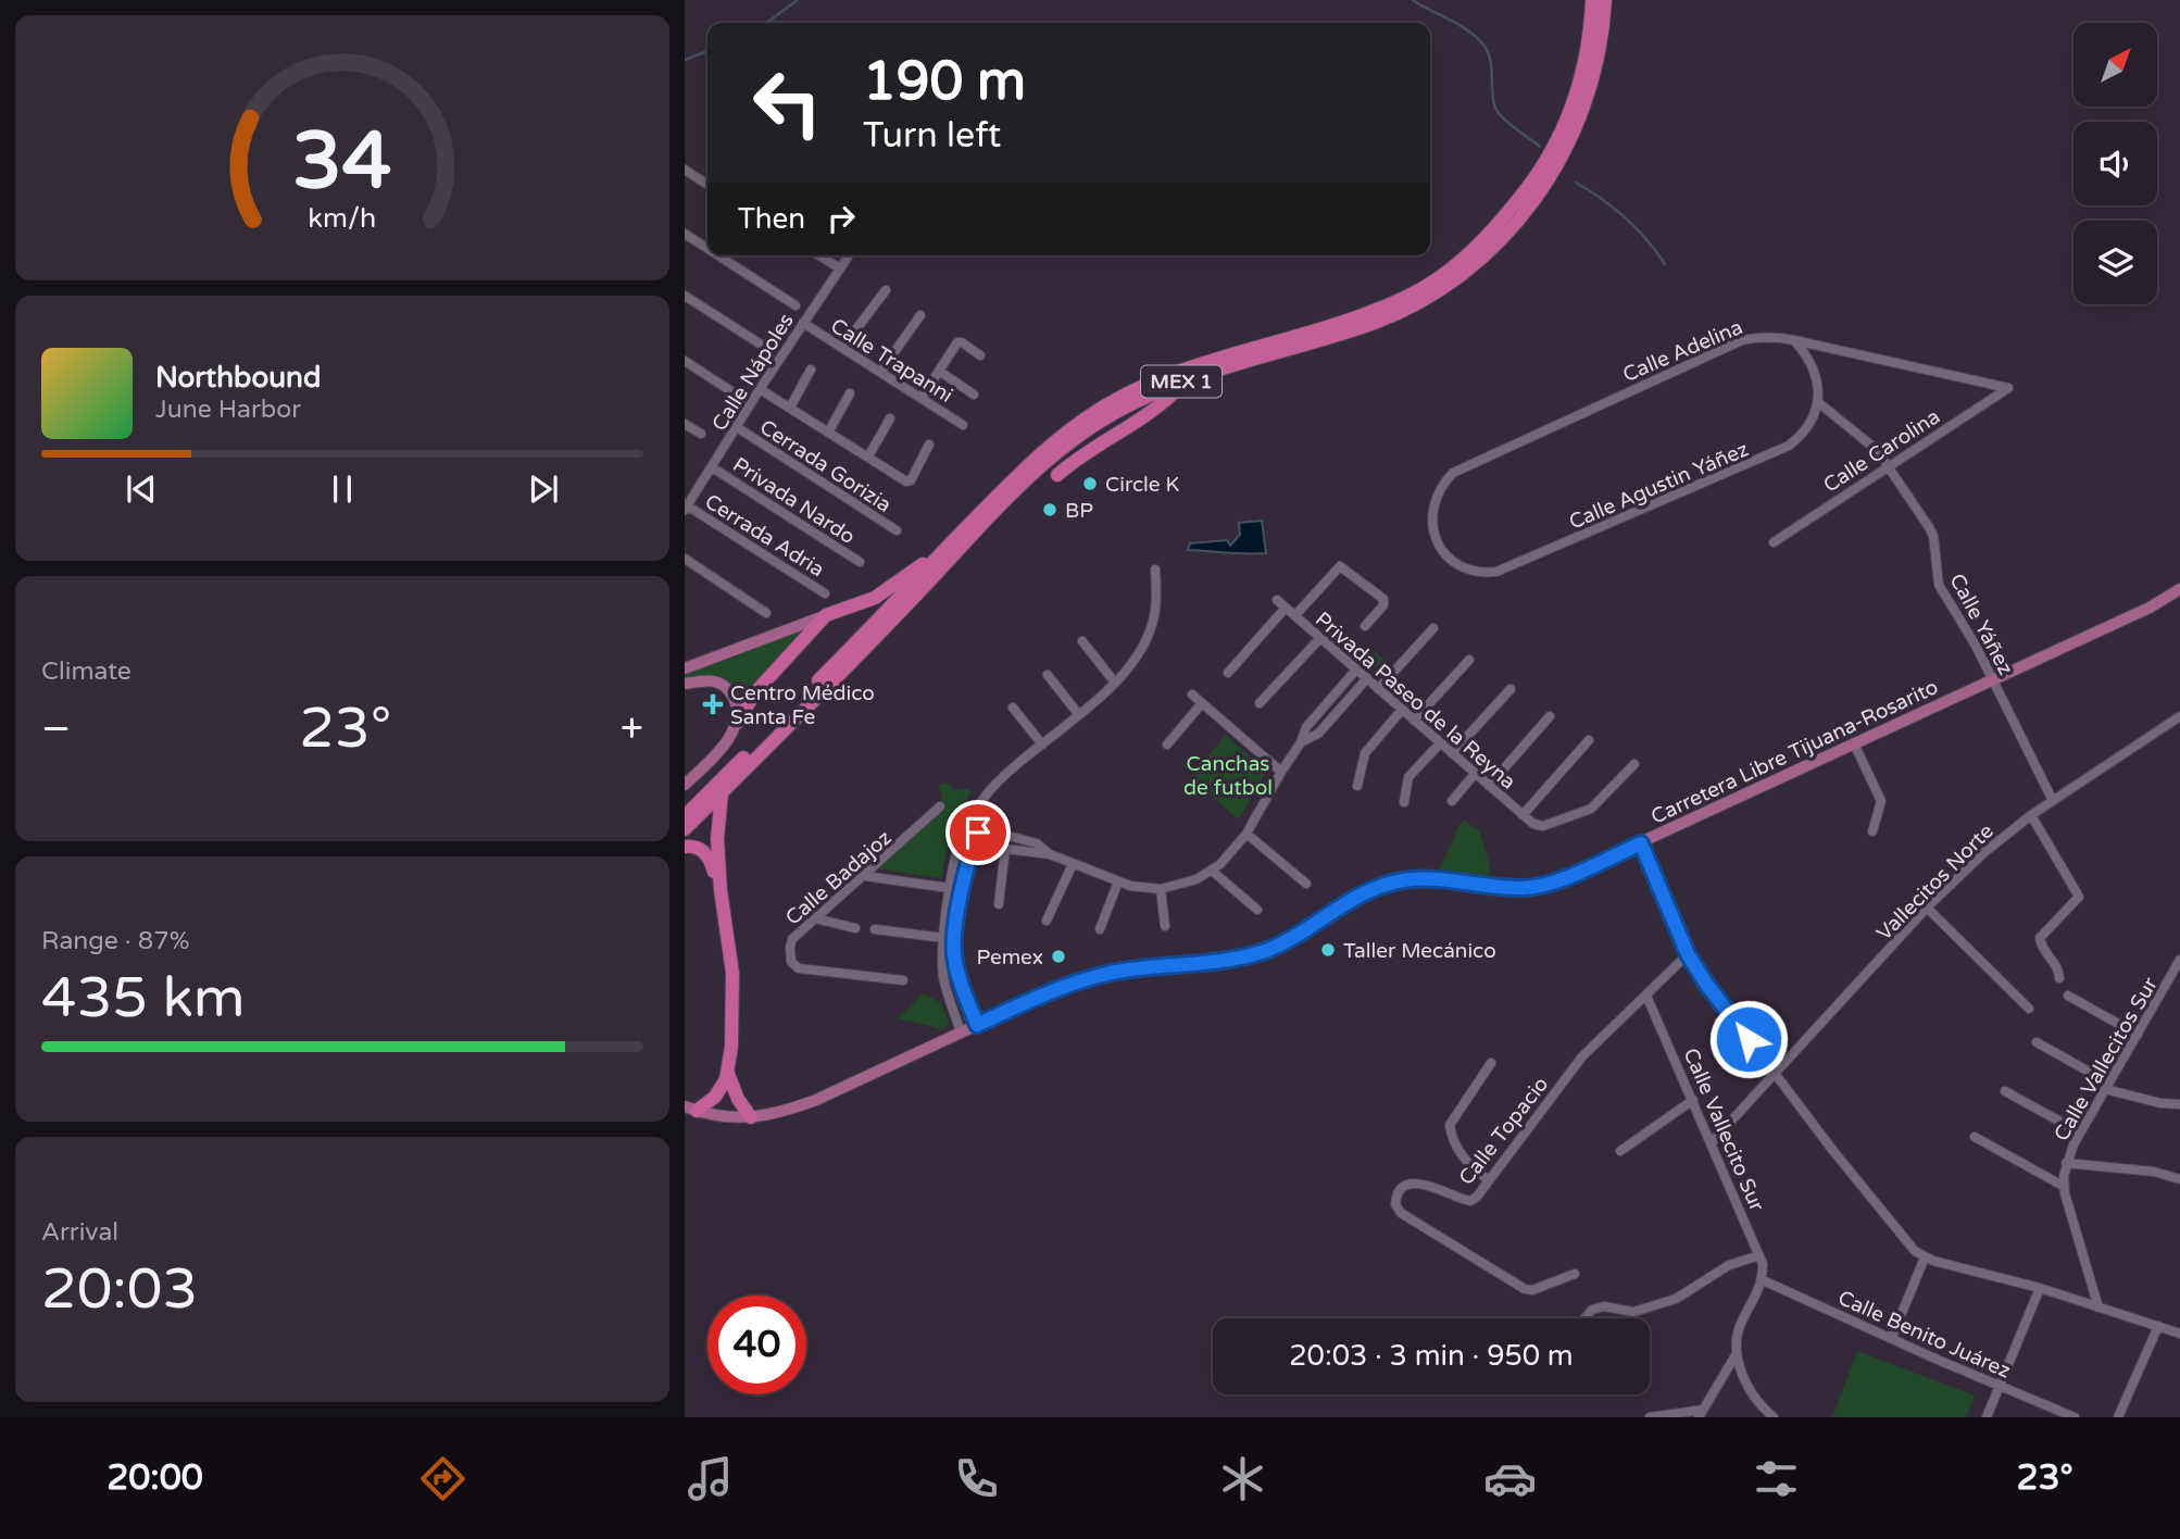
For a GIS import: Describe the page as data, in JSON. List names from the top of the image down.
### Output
{
  "streets": {
    "highway": ["MEX 1"],
    "main road": ["Carretera Libre Tijuana-Rosarito"],
    "street": [
      "Calle Adelina",
      "Calle Trapanni",
      "Calle Nápoles",
      "Calle Carolina",
      "Cerrada Gorizia",
      "Calle Agustin Yáñez",
      "Privada Nardo",
      "Cerrada Adria",
      "Calle Yáñez",
      "Privada Paseo de la Reyna",
      "Calle Badajoz",
      "Vallecitos Norte",
      "Calle Vallecitos Sur",
      "Calle Vallecito Sur",
      "Calle Topacio",
      "Calle Benito Juárez"
    ]
  },
  "crossings": [
    ["Calle Adelina", "Calle Carolina"],
    ["Calle Adelina", "Calle Agustin Yáñez"],
    ["Calle Trapanni", "Calle Nápoles"],
    ["Calle Nápoles", "Cerrada Gorizia"],
    ["Calle Nápoles", "Privada Nardo"],
    ["Calle Nápoles", "Cerrada Adria"],
    ["Calle Carolina", "Calle Yáñez"],
    ["Calle Agustin Yáñez", "Calle Yáñez"],
    ["Calle Yáñez", "Carretera Libre Tijuana-Rosarito"],
    ["Calle Yáñez", "Vallecitos Norte"],
    ["Vallecitos Norte", "Calle Vallecito Sur"],
    ["Calle Vallecito Sur", "Calle Topacio"],
    ["Calle Vallecito Sur", "Calle Benito Juárez"]
  ],
  "parks": ["Canchas de futbol"],
  "places": {
    "other": [
      "Circle K",
      "BP",
      "Taller Mecánico",
      "Pemex"
    ],
    "health": ["Centro Médico Santa Fe"]
  },
  "north": "top right",
  "page": {
    "turn": ["190 m", "Turn left"],
    "then": "Then",
    "song": ["Northbound", "June Harbor"],
    "tile": [
      "Climate",
      ["Range · 87%", "435 km"],
      ["Arrival", "20:03"]
    ],
    "heat": ["−", "23°", "+"],
    "limit": "40",
    "trip": "20:03 · 3 min · 950 m",
    "tabs": ["20:00", "23°"],
    "gauge": ["34", "km/h"]
  }
}
